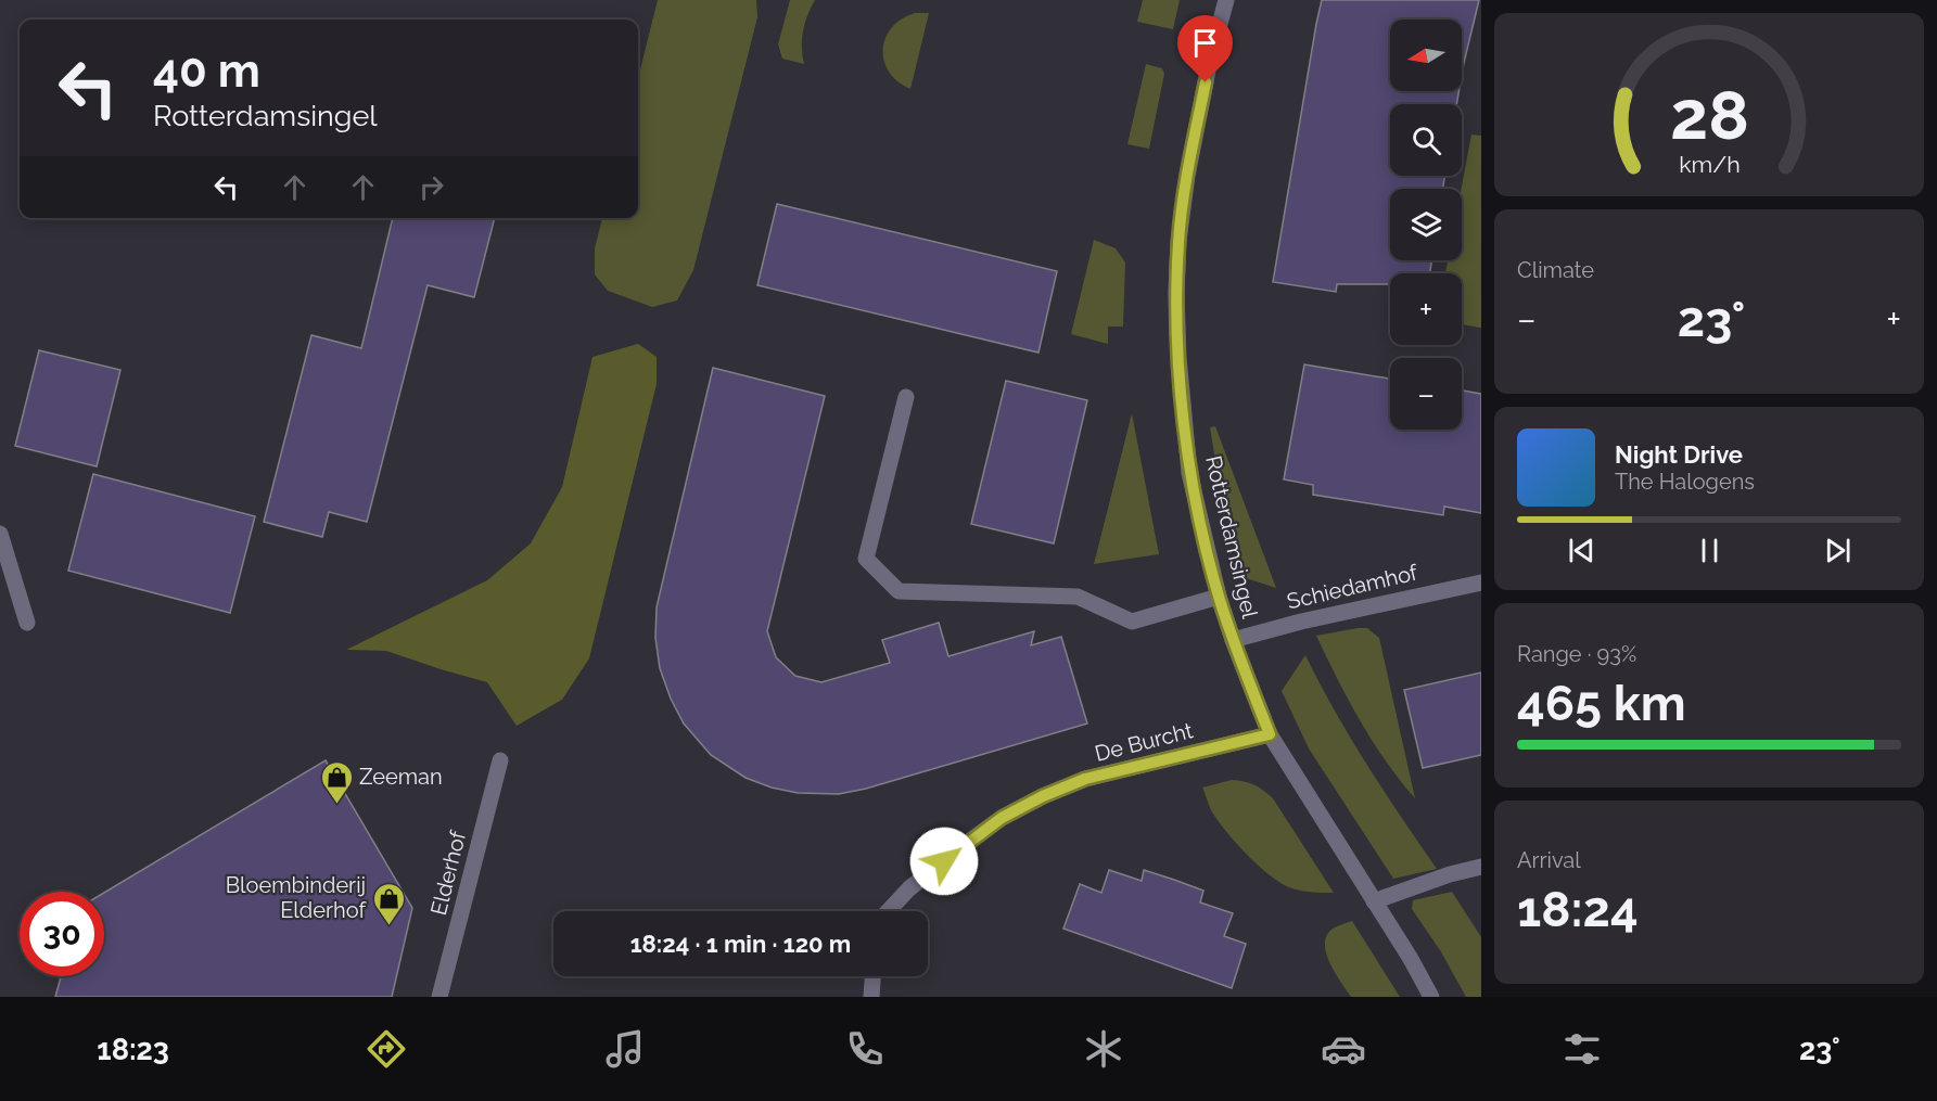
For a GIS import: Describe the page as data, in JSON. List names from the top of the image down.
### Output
{
  "streets": {
    "street": [
      "Rotterdamsingel",
      "Schiedamhof",
      "De Burcht",
      "Elderhof"
    ]
  },
  "crossings": [
    ["Rotterdamsingel", "Schiedamhof"],
    ["Rotterdamsingel", "De Burcht"]
  ],
  "places": {
    "shop": ["Zeeman", "Bloembinderij Elderhof"]
  },
  "north": "left",
  "page": {
    "map_buttons": ["+", "−"],
    "turn": ["40 m", "Rotterdamsingel"],
    "tile": [
      "Climate",
      ["Range · 93%", "465 km"],
      ["Arrival", "18:24"]
    ],
    "heat": ["−", "23°", "+"],
    "song": ["Night Drive", "The Halogens"],
    "limit": "30",
    "trip": "18:24 · 1 min · 120 m",
    "tabs": ["18:23", "23°"],
    "gauge": ["28", "km/h"]
  }
}
